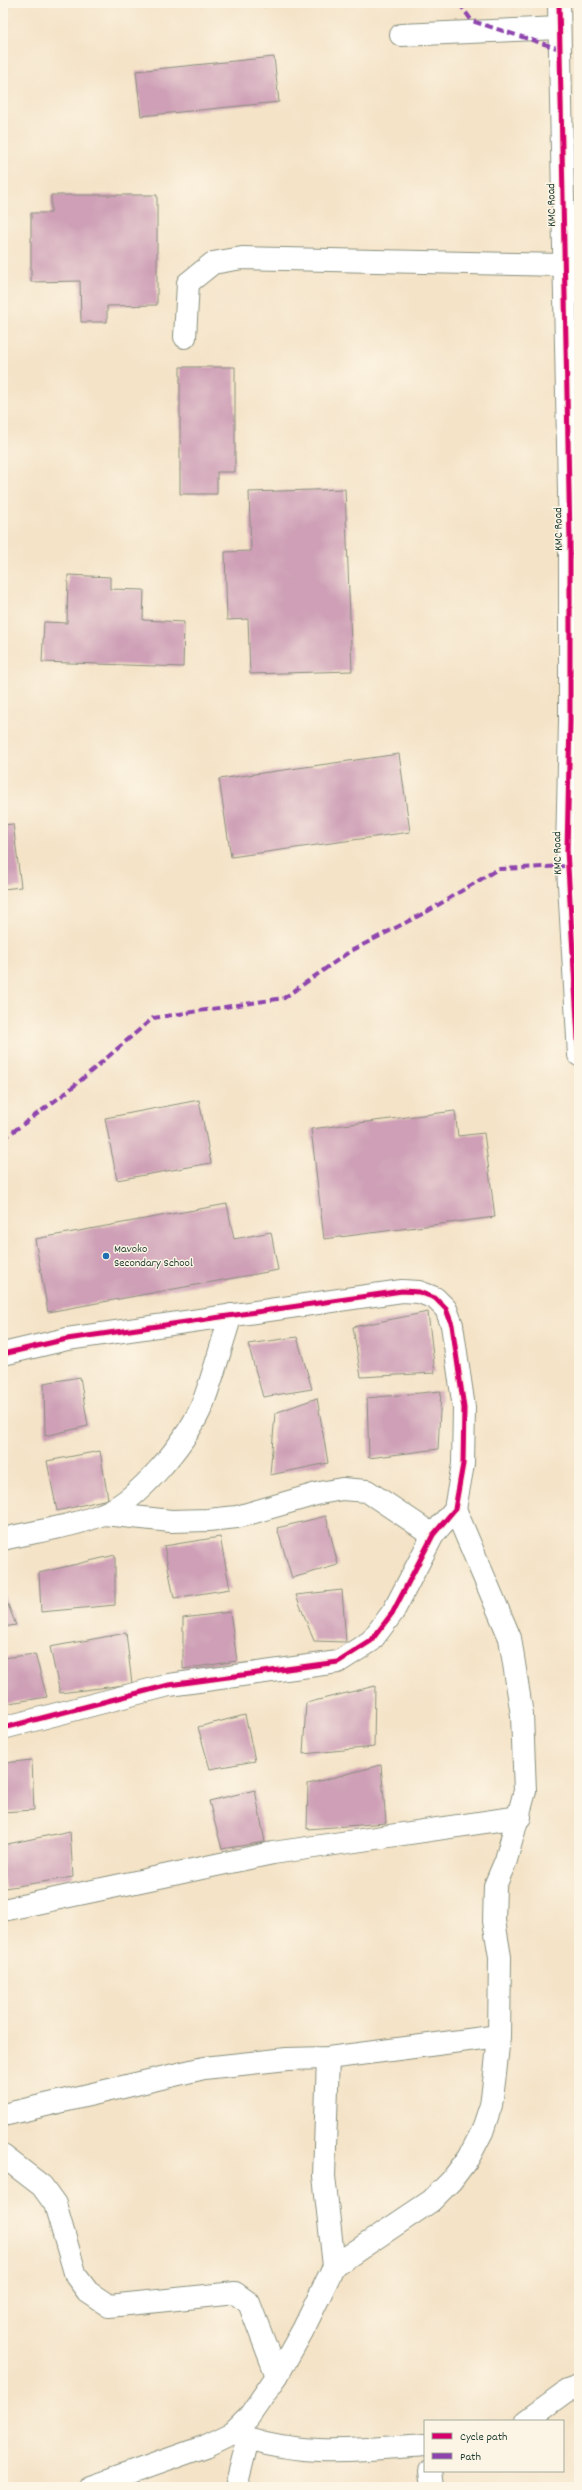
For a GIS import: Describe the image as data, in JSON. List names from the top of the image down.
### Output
{
  "streets": {
    "street": ["KMC Road"]
  },
  "places": ["Mavoko Secondary School"],
  "legend": ["Cycle path", "Path"]
}
